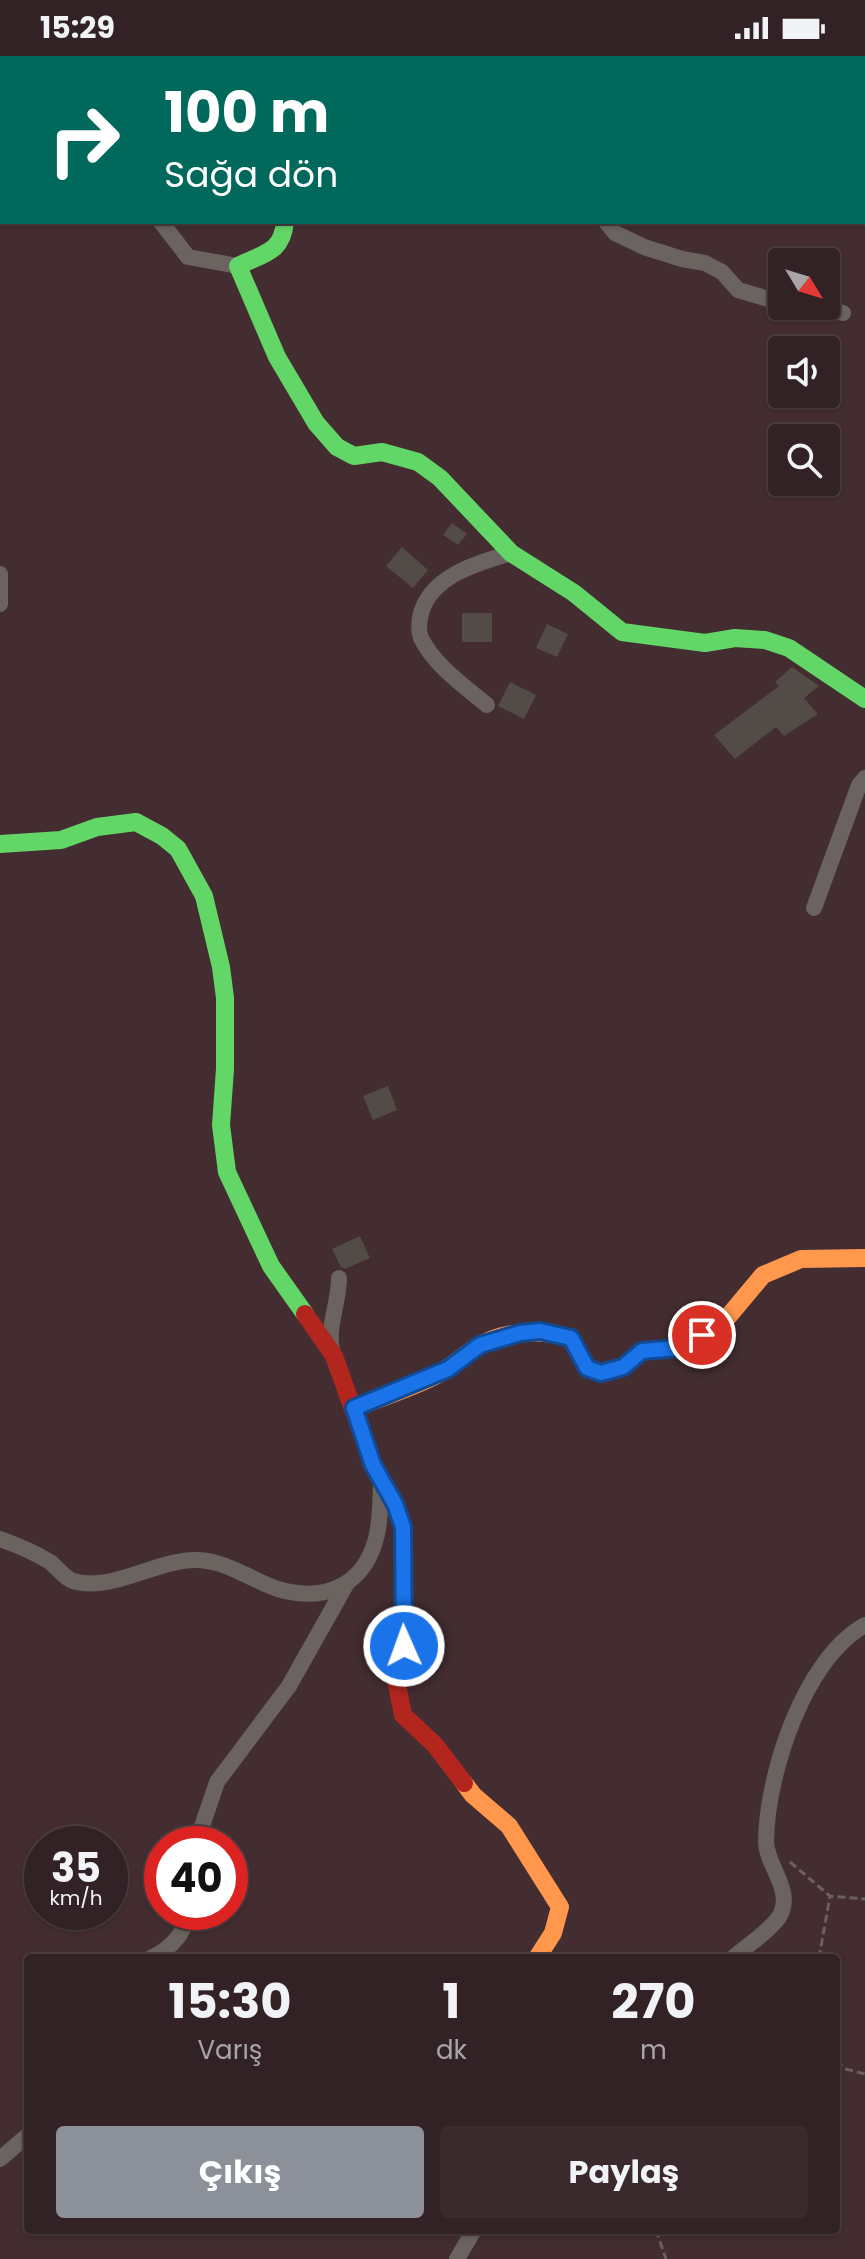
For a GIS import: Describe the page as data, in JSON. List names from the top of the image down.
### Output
{
  "north": "bottom right",
  "page": {
    "status": "15:29",
    "turn": ["100 m", "Sağa dön"],
    "speed": "35 km/h",
    "limit": "40",
    "eta": [
      "15:30",
      "Varış",
      "1",
      "dk",
      "270",
      "m"
    ],
    "buttons": ["Çıkış", "Paylaş"]
  }
}
